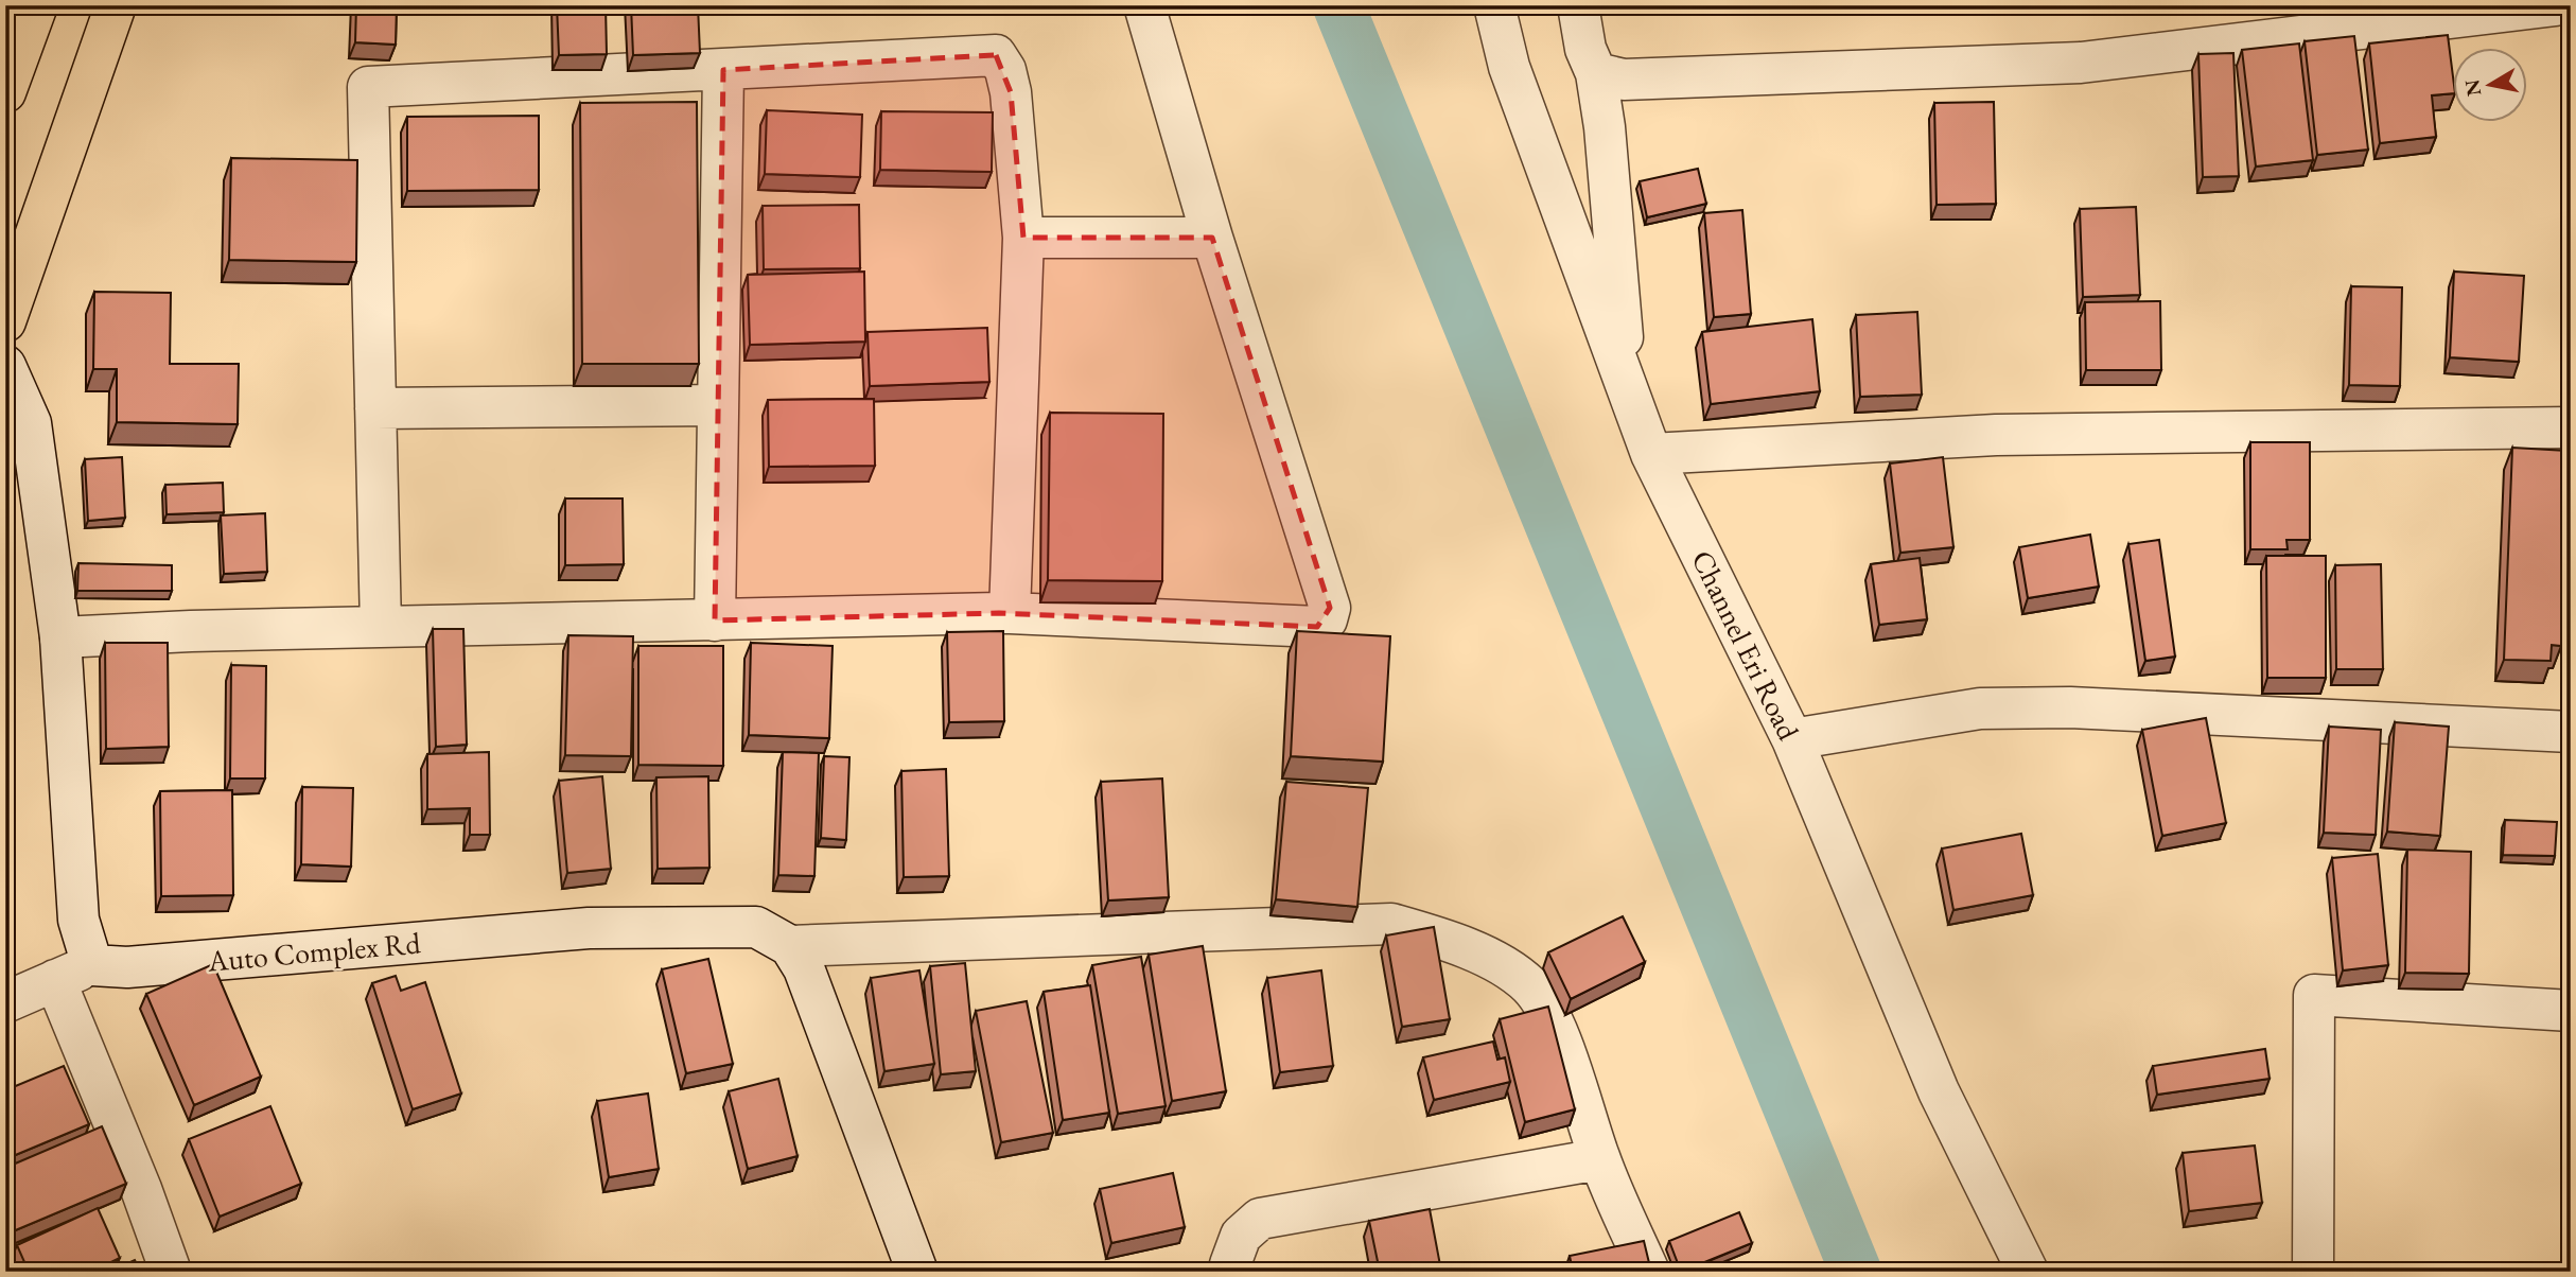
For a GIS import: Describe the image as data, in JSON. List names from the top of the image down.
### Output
{
  "streets": {
    "street": ["Channel Eri Road", "Auto Complex Rd"]
  },
  "north": "left"
}
